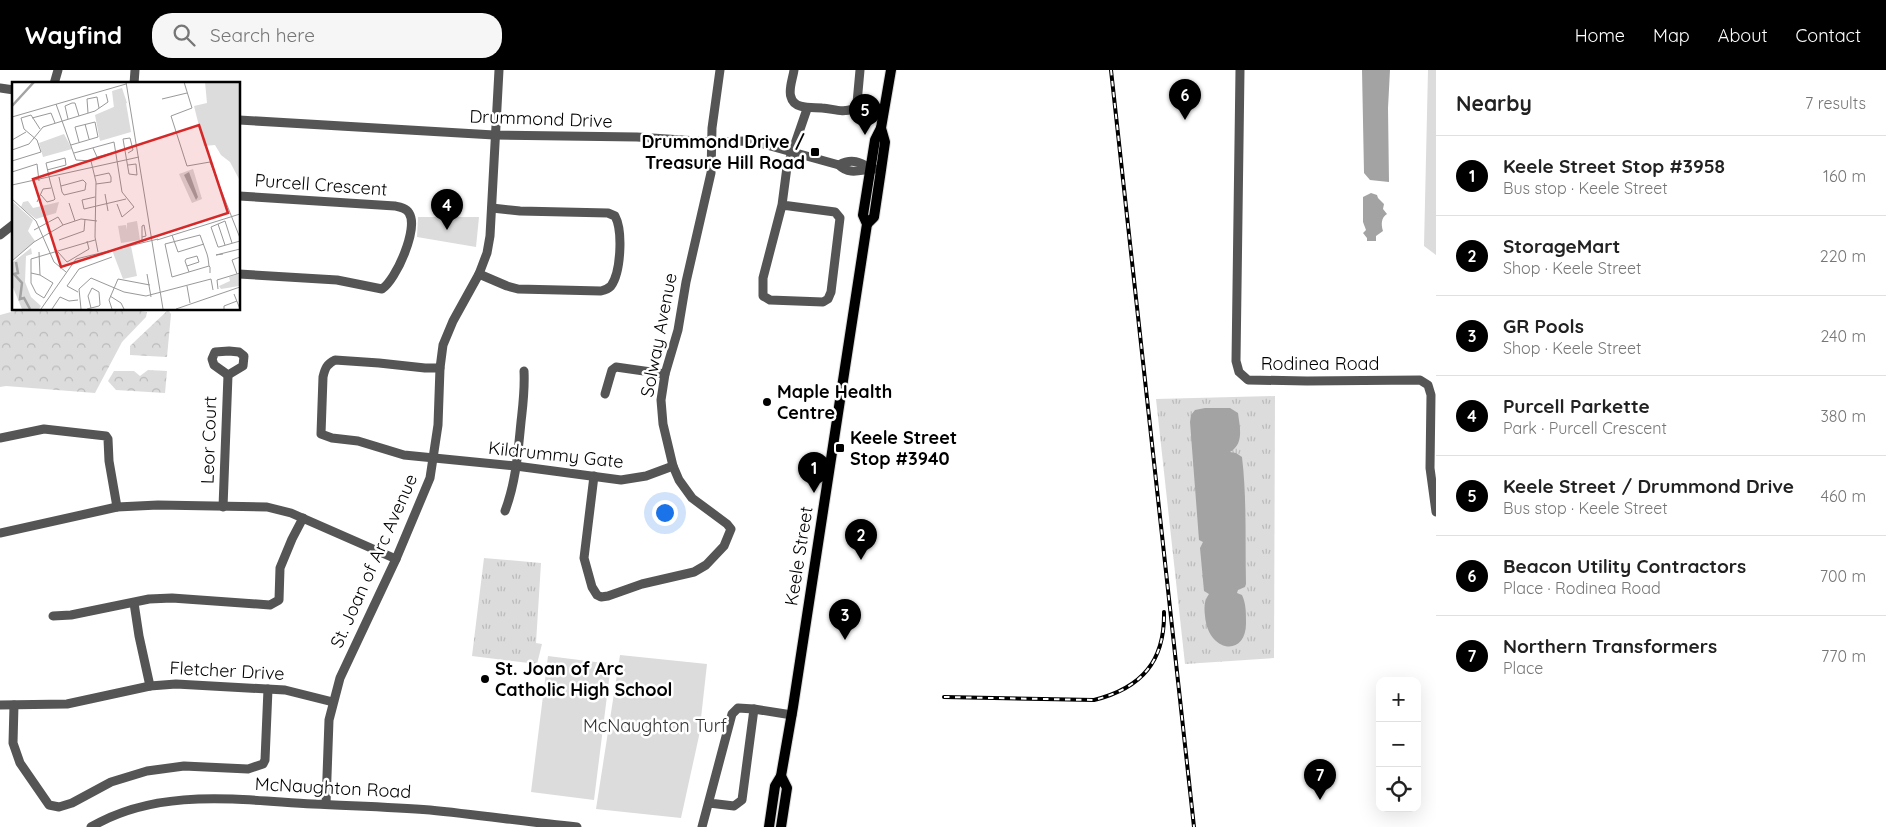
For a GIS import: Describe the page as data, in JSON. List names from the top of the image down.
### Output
{
  "streets": {
    "main road": ["Keele Street"],
    "street": [
      "Drummond Drive",
      "Purcell Crescent",
      "Solway Avenue",
      "Rodinea Road",
      "Leor Court",
      "Kildrummy Gate",
      "St. Joan of Arc Avenue",
      "Fletcher Drive",
      "McNaughton Road"
    ]
  },
  "crossings": [
    ["Drummond Drive", "Solway Avenue"],
    ["Drummond Drive", "Keele Street"],
    ["Drummond Drive", "St. Joan of Arc Avenue"],
    ["Solway Avenue", "Kildrummy Gate"],
    ["Kildrummy Gate", "St. Joan of Arc Avenue"],
    ["St. Joan of Arc Avenue", "Fletcher Drive"],
    ["St. Joan of Arc Avenue", "McNaughton Road"]
  ],
  "parks": ["McNaughton Turf"],
  "places": {
    "transit": ["Drummond Drive / Treasure Hill Road", "Keele Street Stop #3940"],
    "other": ["Maple Health Centre", "St. Joan of Arc Catholic High School"]
  },
  "page": {
    "header": "Wayfind",
    "search": "Search here",
    "nav": [
      "Home",
      "Map",
      "About",
      "Contact"
    ],
    "heading": ["Nearby", "7 results"],
    "pins": [
      "6",
      "5",
      "4",
      "1",
      "2",
      "3",
      "7"
    ],
    "list": [
      {
        "mark": "1",
        "name": "Keele Street Stop #3958",
        "note": "Bus stop · Keele Street",
        "value": "160 m"
      },
      {
        "mark": "2",
        "name": "StorageMart",
        "note": "Shop · Keele Street",
        "value": "220 m"
      },
      {
        "mark": "3",
        "name": "GR Pools",
        "note": "Shop · Keele Street",
        "value": "240 m"
      },
      {
        "mark": "4",
        "name": "Purcell Parkette",
        "note": "Park · Purcell Crescent",
        "value": "380 m"
      },
      {
        "mark": "5",
        "name": "Keele Street / Drummond Drive",
        "note": "Bus stop · Keele Street",
        "value": "460 m"
      },
      {
        "mark": "6",
        "name": "Beacon Utility Contractors",
        "note": "Place · Rodinea Road",
        "value": "700 m"
      },
      {
        "mark": "7",
        "name": "Northern Transformers",
        "note": "Place",
        "value": "770 m"
      }
    ],
    "map_buttons": ["+", "−"]
  }
}
